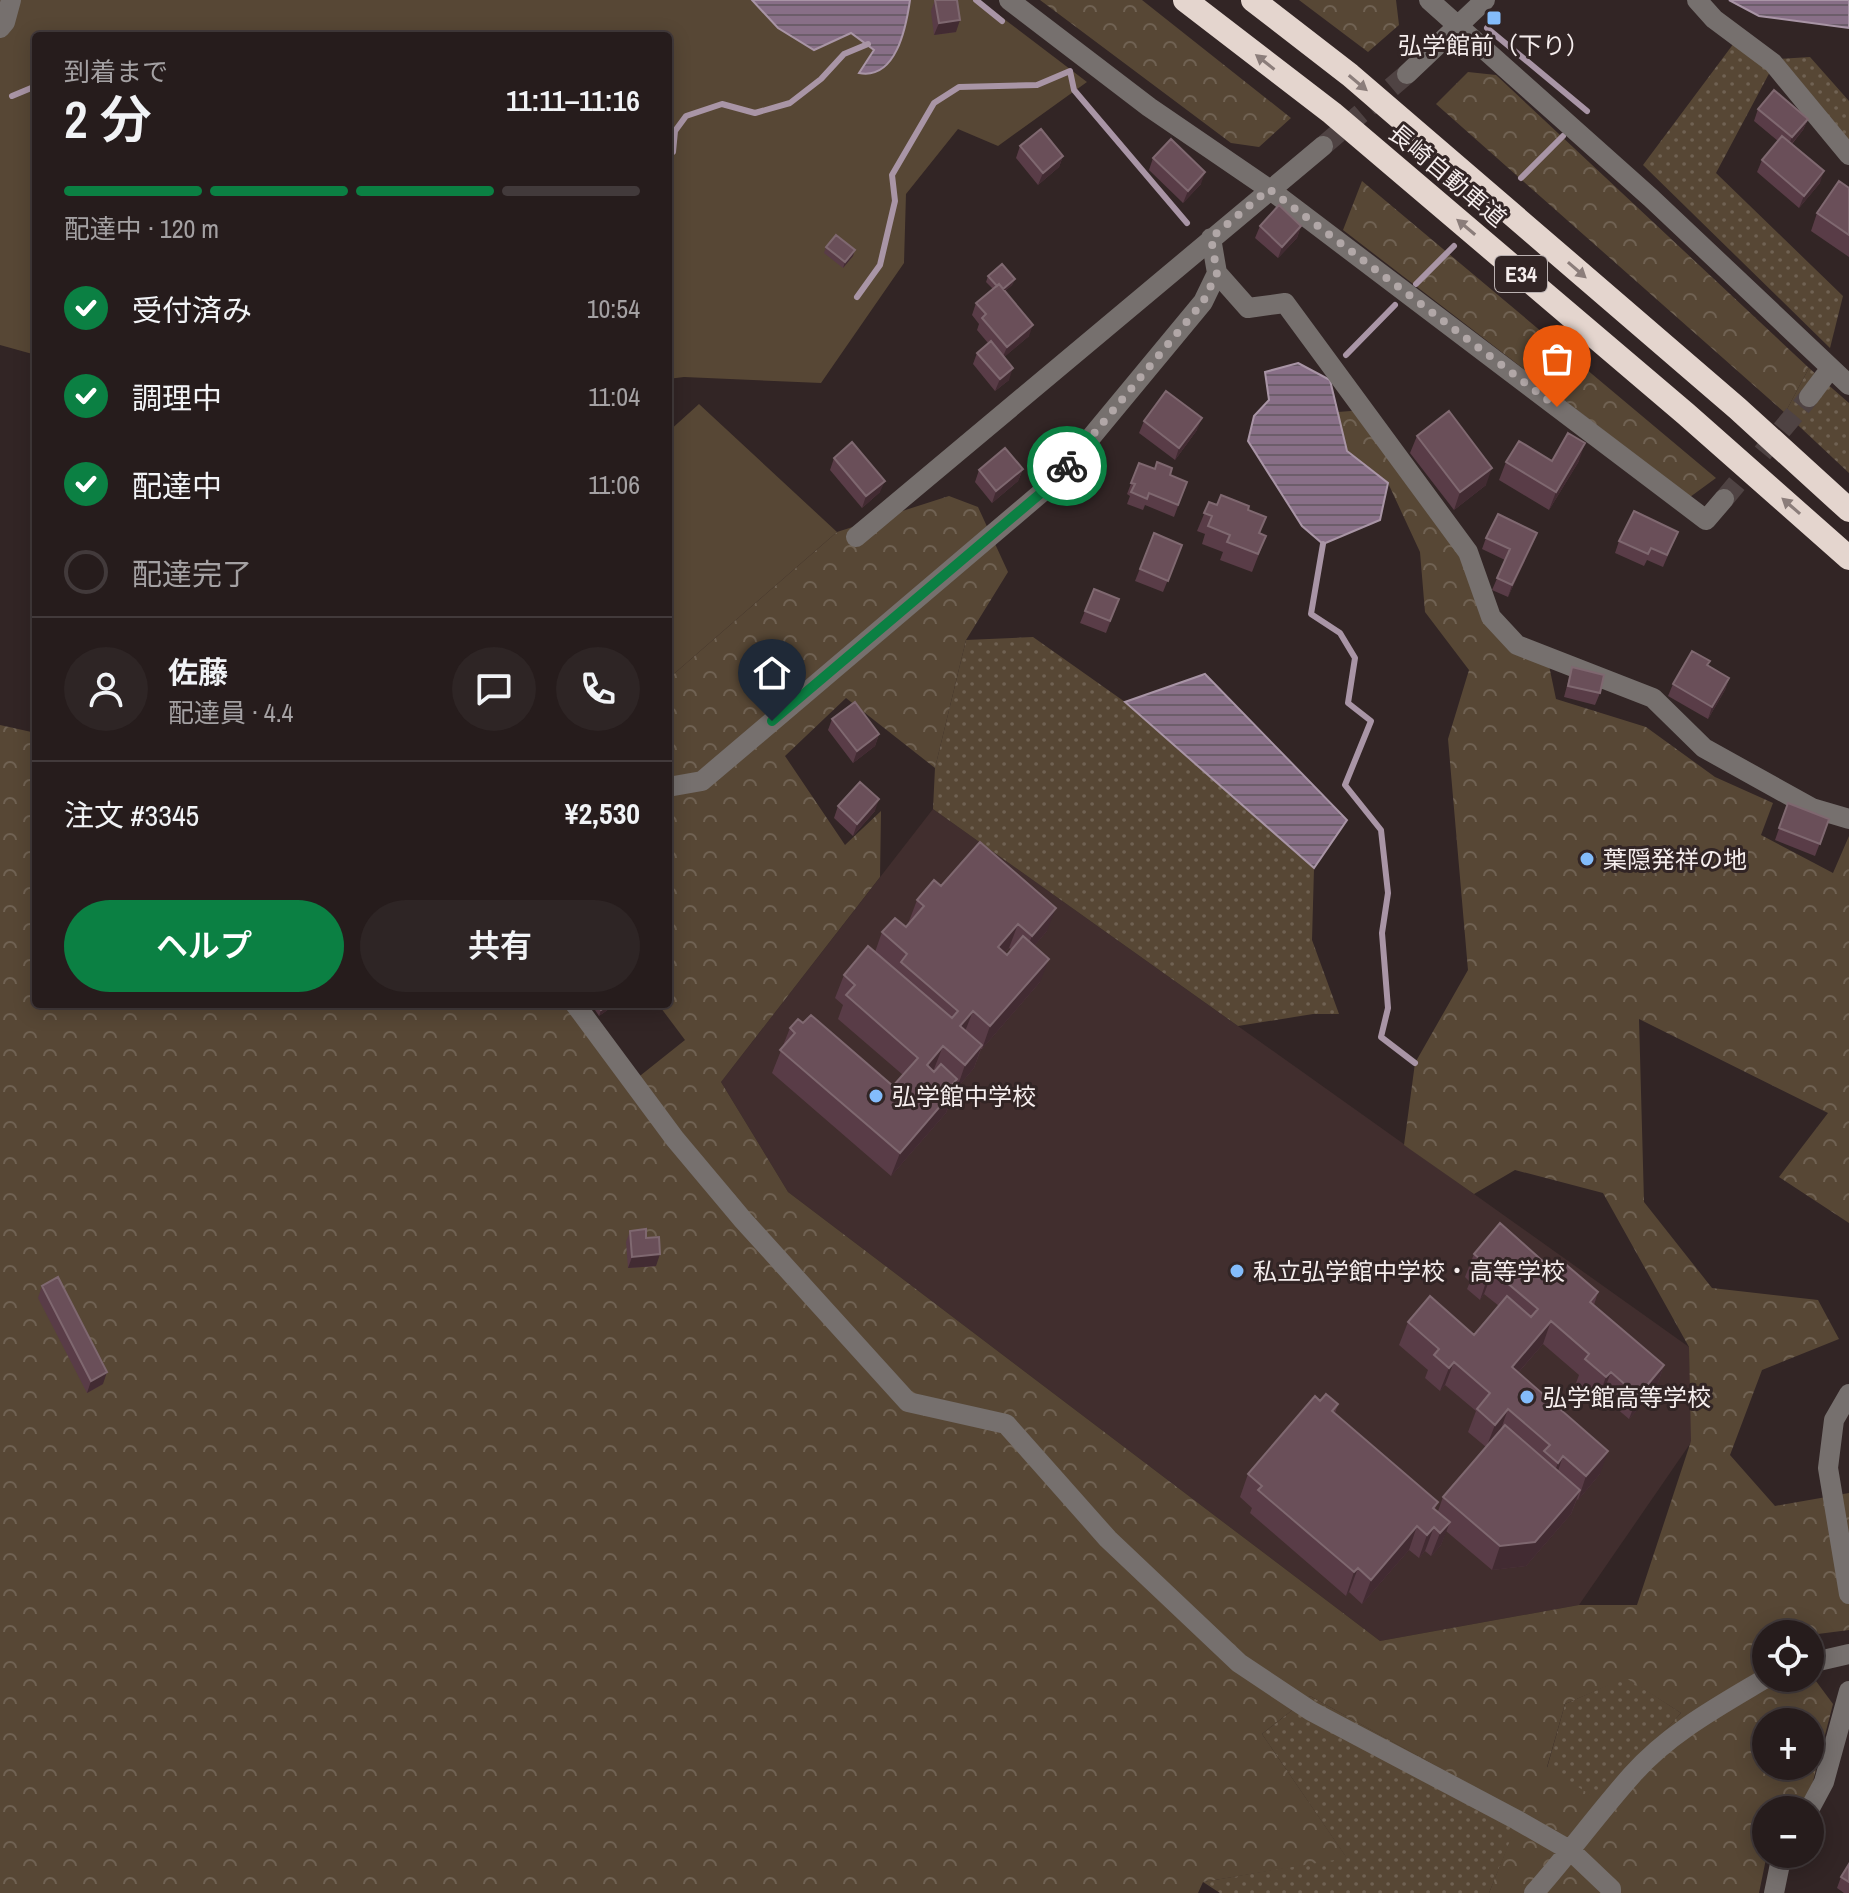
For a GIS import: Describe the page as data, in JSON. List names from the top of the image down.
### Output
{
  "streets": {
    "highway": ["長崎自動車道", "E34"]
  },
  "places": {
    "transit": ["弘学館前（下り）"],
    "other": [
      "葉隠発祥の地",
      "弘学館中学校",
      "私立弘学館中学校・高等学校",
      "弘学館高等学校"
    ]
  },
  "page": {
    "heading": ["2 分", "到着まで", "11:11–11:16"],
    "panel": [
      "佐藤",
      "配達員 · 4.4",
      "注文 #3345",
      "¥2,530"
    ],
    "bar": "配達中 · 120 m",
    "list": [
      ["受付済み", "10:54"],
      ["調理中", "11:04"],
      ["配達中", "11:06"],
      "配達完了"
    ],
    "buttons": ["ヘルプ", "共有"],
    "map_buttons": ["+", "−"]
  }
}
